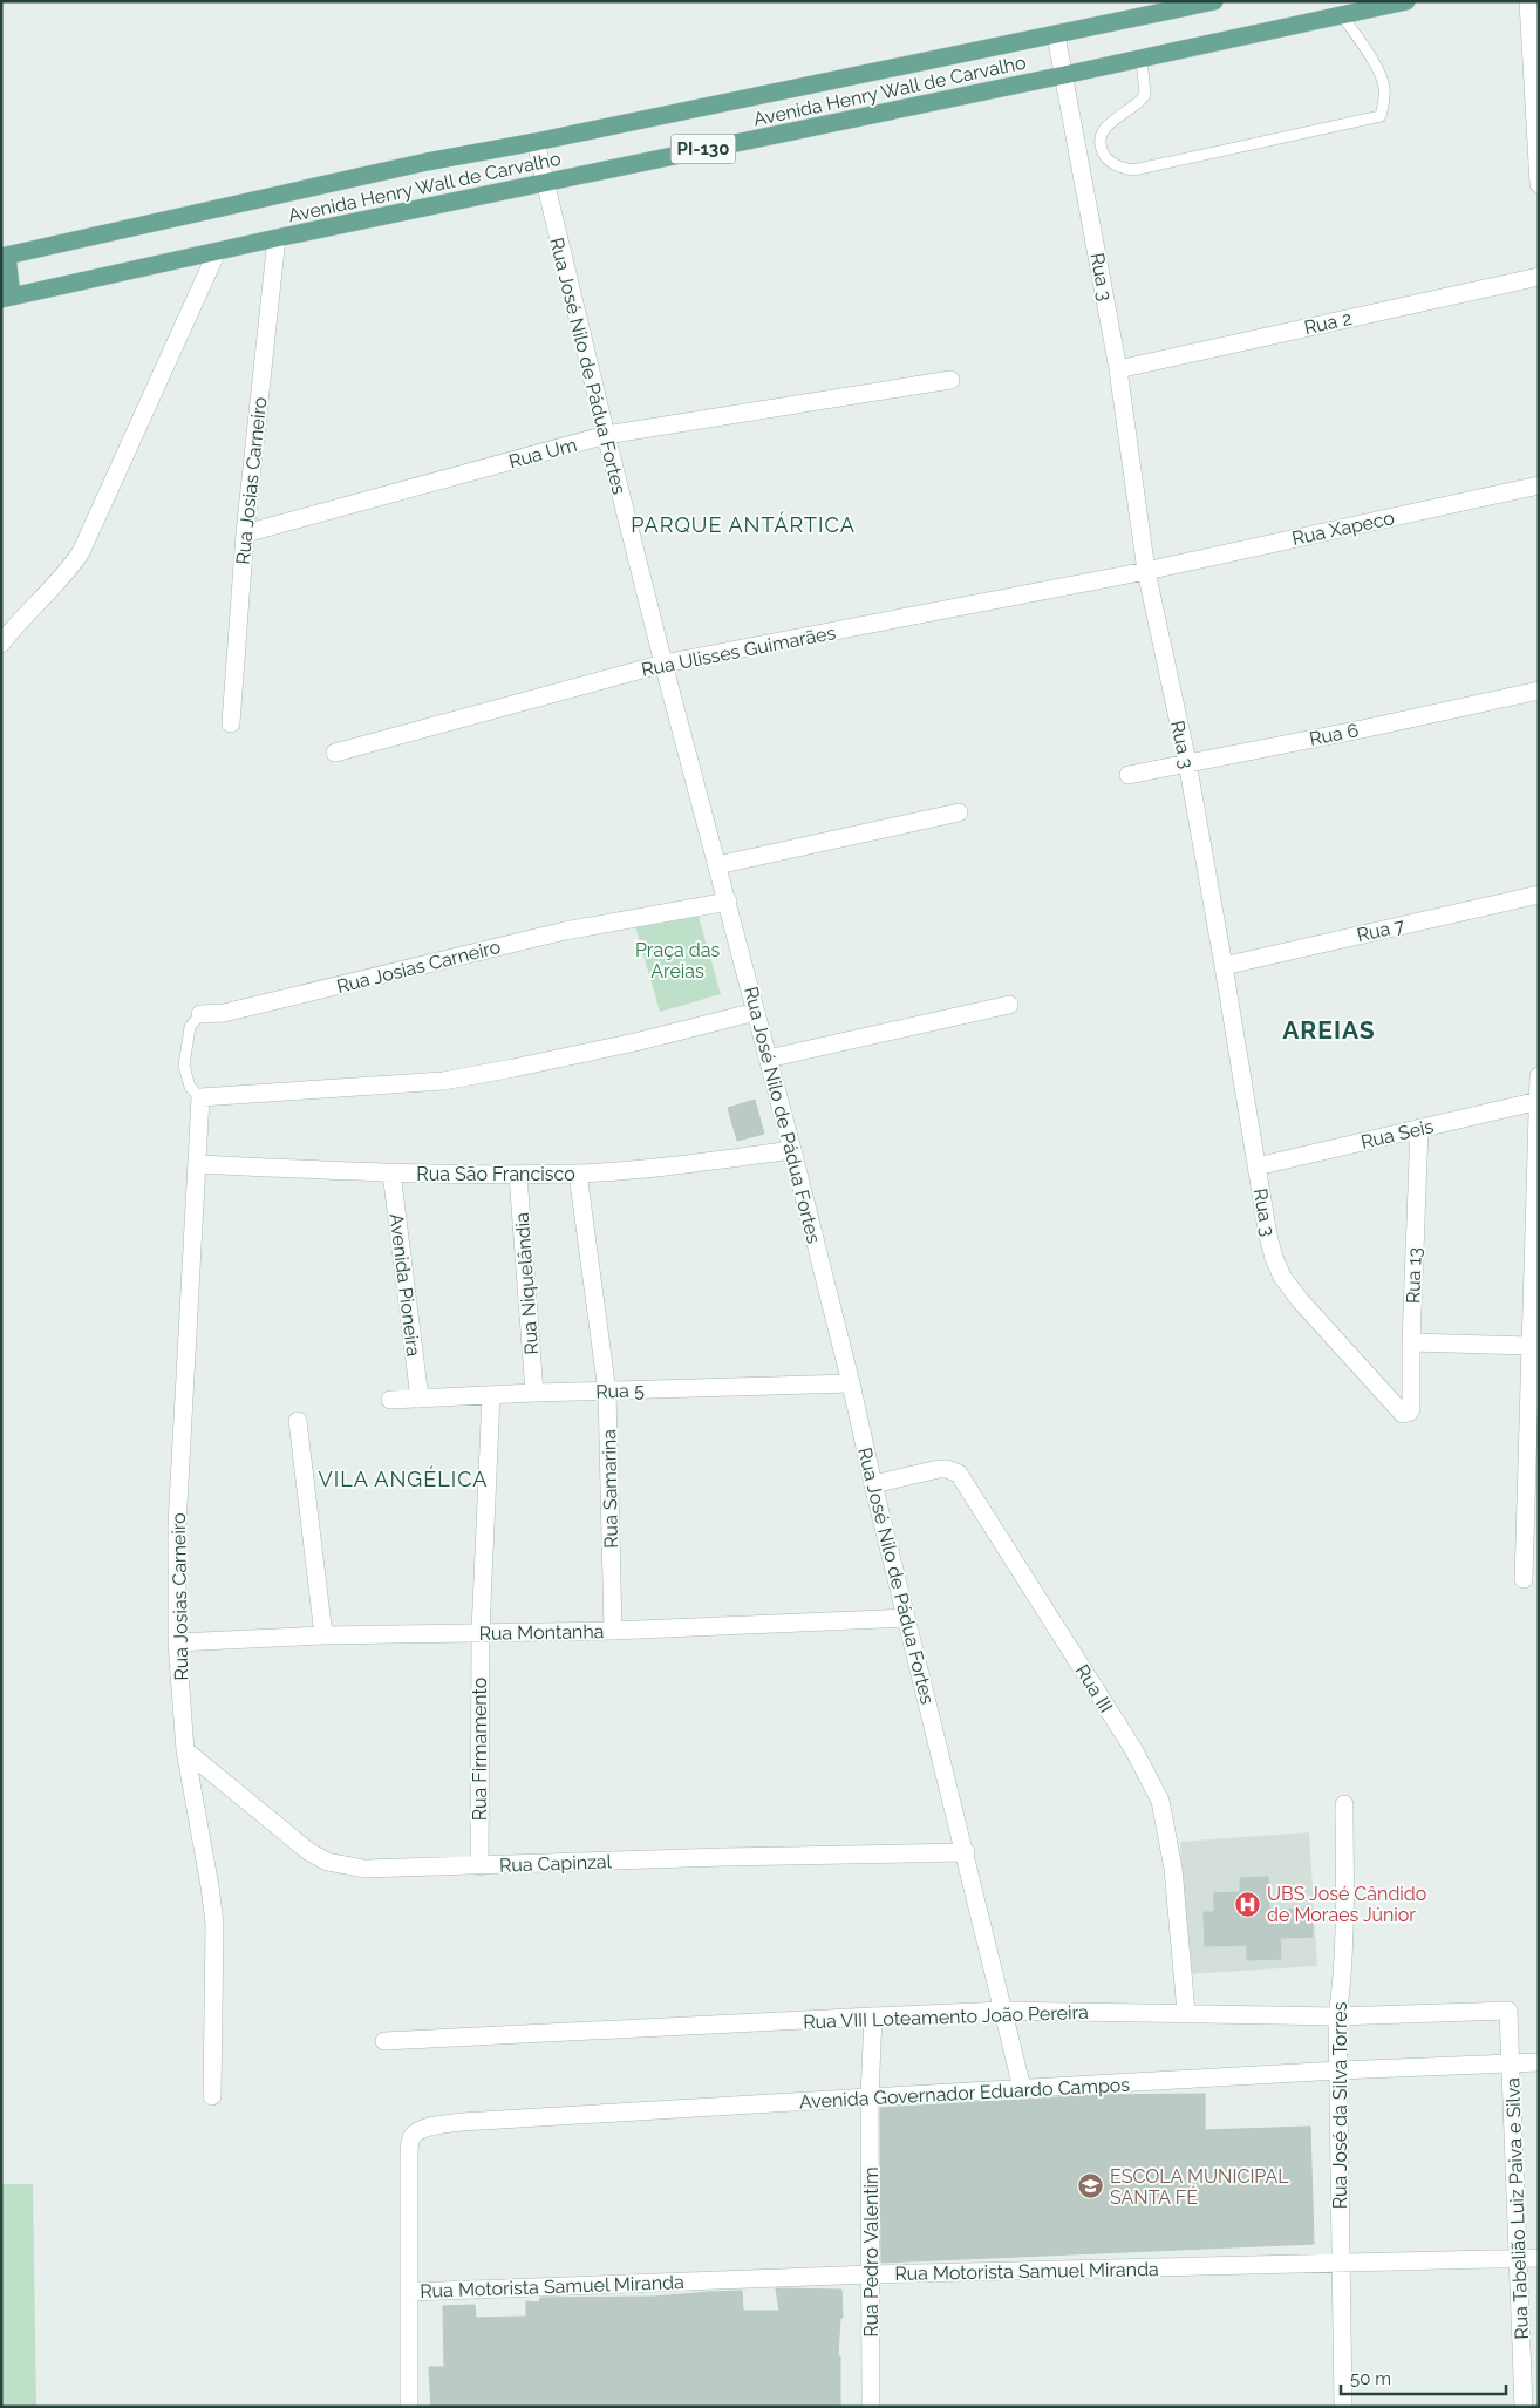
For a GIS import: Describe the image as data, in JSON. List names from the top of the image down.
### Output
{
  "streets": {
    "main road": ["Avenida Henry Wall de Carvalho", "PI-130"],
    "street": [
      "Rua 3",
      "Rua 2",
      "Rua José Nilo de Pádua Fortes",
      "Rua Um",
      "Rua Josias Carneiro",
      "Rua Xapeco",
      "Rua Ulisses Guimarães",
      "Rua 6",
      "Rua 7",
      "Rua Seis",
      "Rua São Francisco",
      "Rua 13",
      "Rua Niquelândia",
      "Avenida Pioneira",
      "Rua 5",
      "Rua Samarina",
      "Rua Montanha",
      "Rua III",
      "Rua Firmamento",
      "Rua Capinzal",
      "Rua VIII Loteamento João Pereira",
      "Avenida Governador Eduardo Campos",
      "Rua José da Silva Torres",
      "Rua Tabelião Luiz Paiva e Silva",
      "Rua Pedro Valentim",
      "Rua Motorista Samuel Miranda"
    ]
  },
  "crossings": [
    ["Avenida Henry Wall de Carvalho", "Rua 3"],
    ["Avenida Henry Wall de Carvalho", "Rua José Nilo de Pádua Fortes"],
    ["Avenida Henry Wall de Carvalho", "Rua Josias Carneiro"],
    ["Rua 3", "Rua 2"],
    ["Rua 3", "Rua Xapeco"],
    ["Rua 3", "Rua Ulisses Guimarães"],
    ["Rua 3", "Rua 6"],
    ["Rua 3", "Rua 7"],
    ["Rua 3", "Rua Seis"],
    ["Rua 3", "Rua 13"],
    ["Rua José Nilo de Pádua Fortes", "Rua Um"],
    ["Rua José Nilo de Pádua Fortes", "Rua Josias Carneiro"],
    ["Rua José Nilo de Pádua Fortes", "Rua Ulisses Guimarães"],
    ["Rua José Nilo de Pádua Fortes", "Rua São Francisco"],
    ["Rua José Nilo de Pádua Fortes", "Rua 5"],
    ["Rua José Nilo de Pádua Fortes", "Rua Montanha"],
    ["Rua José Nilo de Pádua Fortes", "Rua III"],
    ["Rua José Nilo de Pádua Fortes", "Rua Capinzal"],
    ["Rua José Nilo de Pádua Fortes", "Rua VIII Loteamento João Pereira"],
    ["Rua José Nilo de Pádua Fortes", "Avenida Governador Eduardo Campos"],
    ["Rua Um", "Rua Josias Carneiro"],
    ["Rua Josias Carneiro", "Rua São Francisco"],
    ["Rua Josias Carneiro", "Rua Montanha"],
    ["Rua Josias Carneiro", "Rua Capinzal"],
    ["Rua Xapeco", "Rua Ulisses Guimarães"],
    ["Rua Seis", "Rua 13"],
    ["Rua São Francisco", "Rua Niquelândia"],
    ["Rua São Francisco", "Avenida Pioneira"],
    ["Rua São Francisco", "Rua Samarina"],
    ["Rua Niquelândia", "Rua 5"],
    ["Avenida Pioneira", "Rua 5"],
    ["Rua 5", "Rua Samarina"],
    ["Rua Samarina", "Rua Montanha"],
    ["Rua Montanha", "Rua Firmamento"],
    ["Rua III", "Rua VIII Loteamento João Pereira"],
    ["Rua Firmamento", "Rua Capinzal"],
    ["Rua VIII Loteamento João Pereira", "Rua José da Silva Torres"],
    ["Rua VIII Loteamento João Pereira", "Rua Tabelião Luiz Paiva e Silva"],
    ["Rua VIII Loteamento João Pereira", "Rua Pedro Valentim"],
    ["Avenida Governador Eduardo Campos", "Rua José da Silva Torres"],
    ["Avenida Governador Eduardo Campos", "Rua Tabelião Luiz Paiva e Silva"],
    ["Avenida Governador Eduardo Campos", "Rua Pedro Valentim"],
    ["Avenida Governador Eduardo Campos", "Rua Motorista Samuel Miranda"],
    ["Rua José da Silva Torres", "Rua Motorista Samuel Miranda"],
    ["Rua Tabelião Luiz Paiva e Silva", "Rua Motorista Samuel Miranda"],
    ["Rua Pedro Valentim", "Rua Motorista Samuel Miranda"]
  ],
  "districts": ["PARQUE ANTÁRTICA", "AREIAS", "VILA ANGÉLICA"],
  "parks": ["Praça das Areias"],
  "places": {
    "hospital": ["UBS José Cândido de Moraes Júnior"],
    "school or university": ["ESCOLA MUNICIPAL SANTA FÉ"]
  },
  "scale_bar": "50 m"
}
